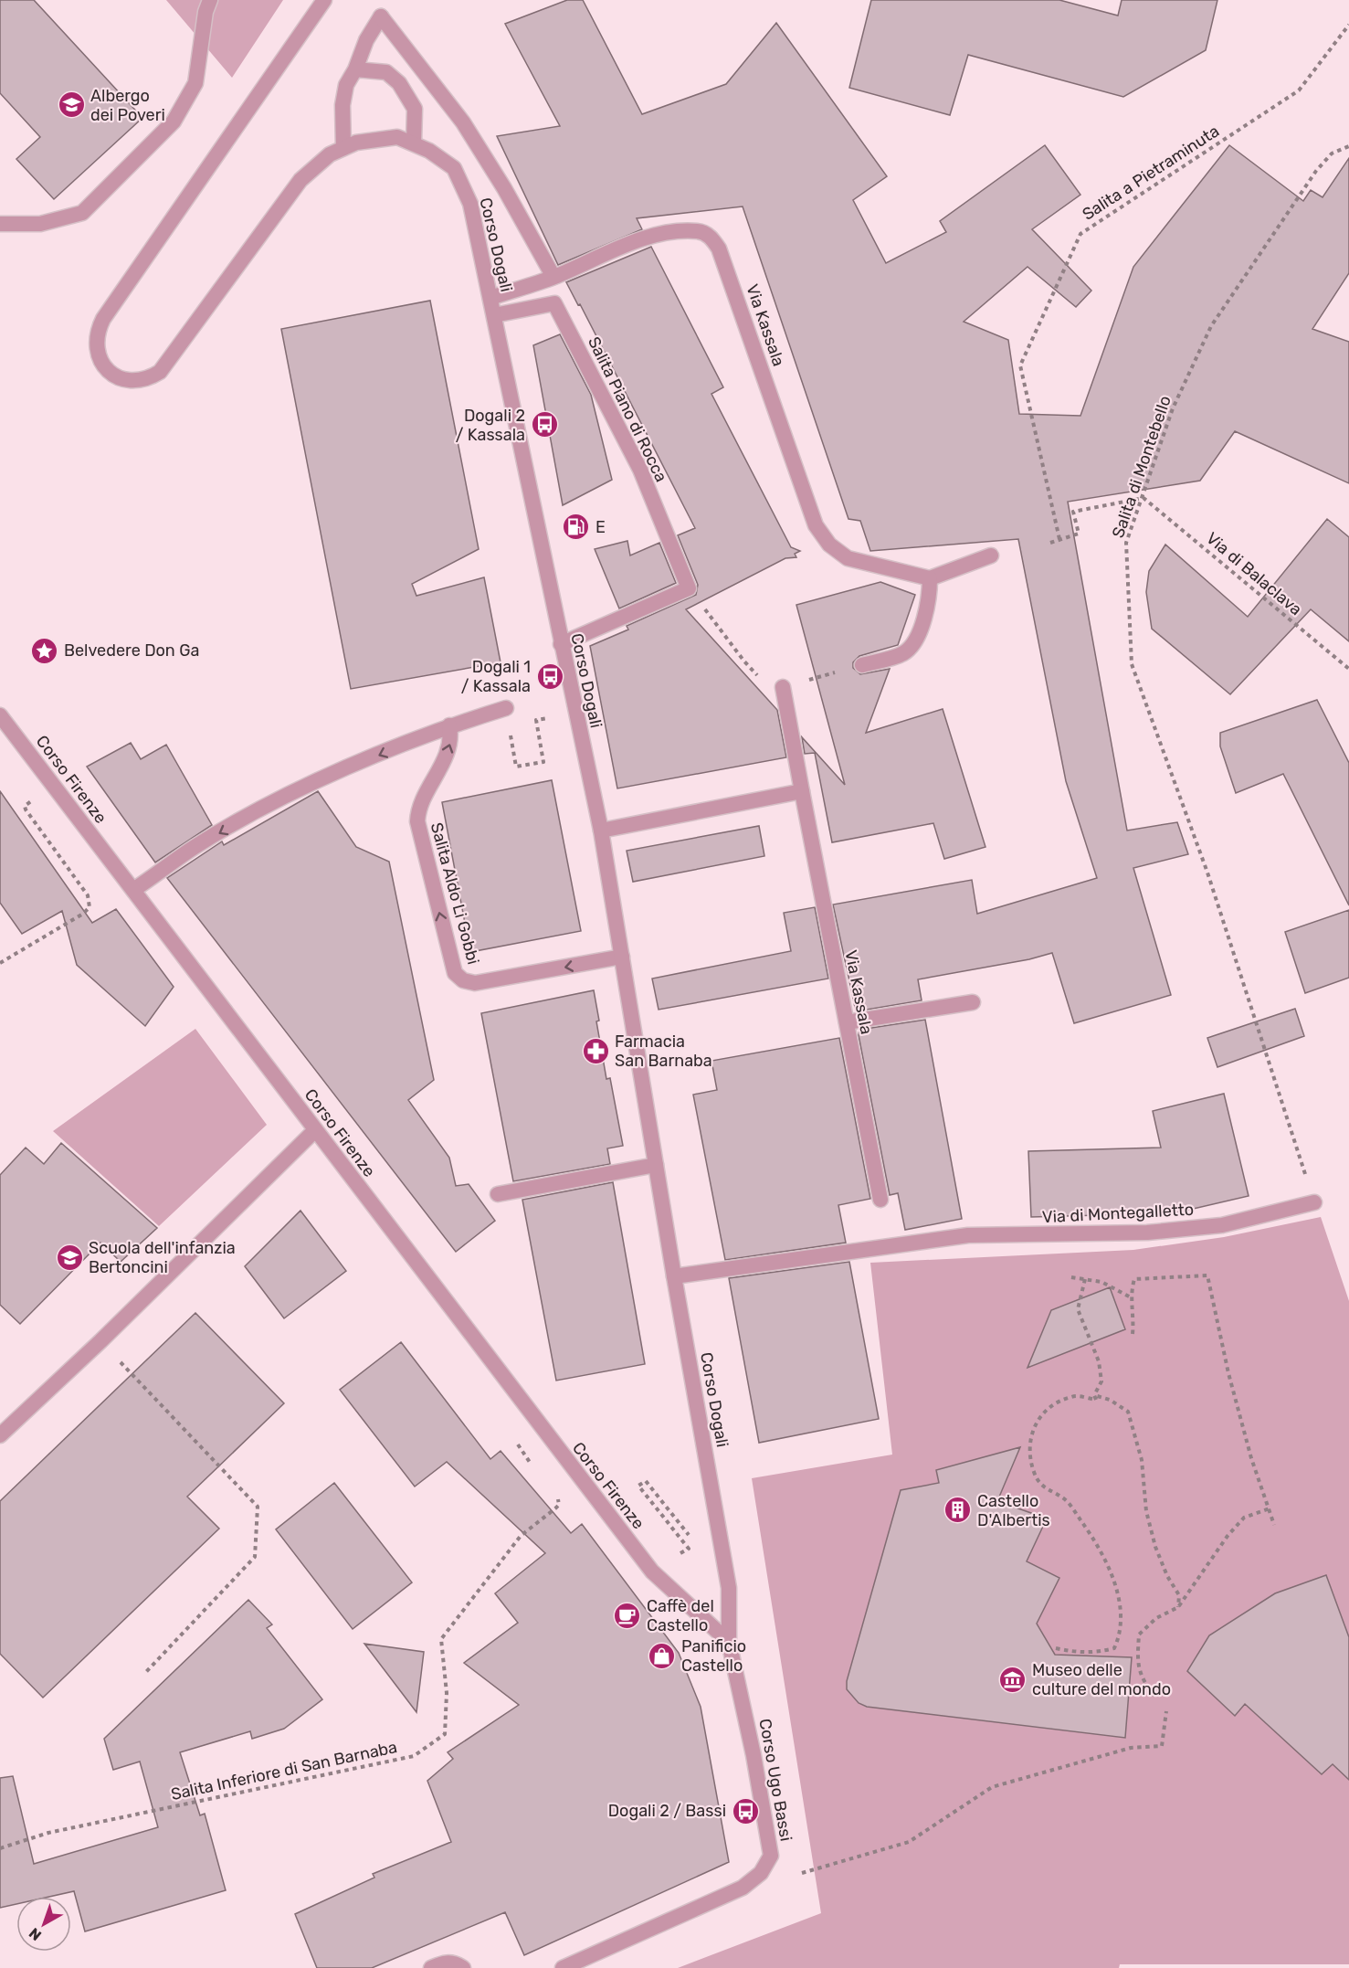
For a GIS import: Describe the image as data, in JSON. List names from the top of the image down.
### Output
{
  "streets": {
    "street": [
      "Corso Dogali",
      "Via Kassala",
      "Salita Piano di Rocca",
      "Corso Firenze",
      "Salita Aldo Li Gobbi",
      "Via di Montegalletto",
      "Corso Ugo Bassi"
    ],
    "path": [
      "Salita a Pietraminuta",
      "Salita di Montebello",
      "Via di Balaclava",
      "Salita Inferiore di San Barnaba"
    ]
  },
  "crossings": [
    ["Corso Dogali", "Via Kassala"],
    ["Corso Dogali", "Salita Piano di Rocca"],
    ["Corso Dogali", "Corso Firenze"],
    ["Corso Dogali", "Salita Aldo Li Gobbi"],
    ["Corso Dogali", "Via di Montegalletto"],
    ["Corso Dogali", "Corso Ugo Bassi"],
    ["Salita di Montebello", "Via di Balaclava"],
    ["Salita di Montebello", "Via di Montegalletto"],
    ["Corso Firenze", "Corso Ugo Bassi"]
  ],
  "places": {
    "school or university": ["Albergo dei Poveri", "Scuola dell'infanzia Bertoncini"],
    "bus stop": ["Dogali 2 / Kassala", "Dogali 1 / Kassala", "Dogali 2 / Bassi"],
    "fuel station": ["E"],
    "place": ["Belvedere Don Ga"],
    "pharmacy": ["Farmacia San Barnaba"],
    "building": ["Castello D'Albertis"],
    "cafe": ["Caffè del Castello"],
    "shop": ["Panificio Castello"],
    "museum": ["Museo delle culture del mondo"]
  },
  "north": "bottom left"
}
